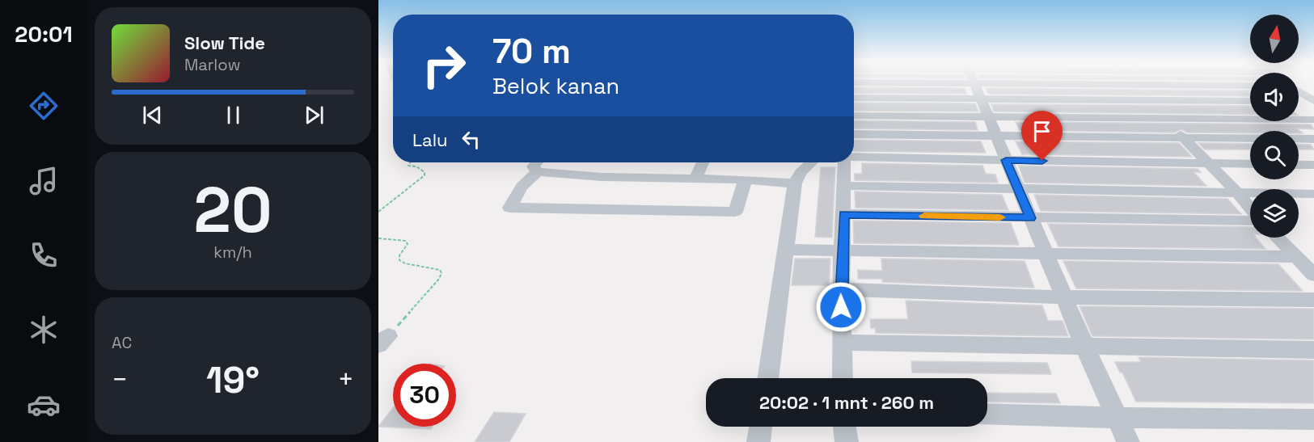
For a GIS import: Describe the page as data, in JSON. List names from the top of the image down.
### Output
{
  "north": "top",
  "page": {
    "tabs": "20:01",
    "turn": ["70 m", "Belok kanan"],
    "song": ["Slow Tide", "Marlow"],
    "then": "Lalu",
    "tile": [
      ["20", "km/h"],
      "AC"
    ],
    "heat": ["−", "19°", "+"],
    "limit": "30",
    "trip": "20:02 · 1 mnt · 260 m"
  }
}
